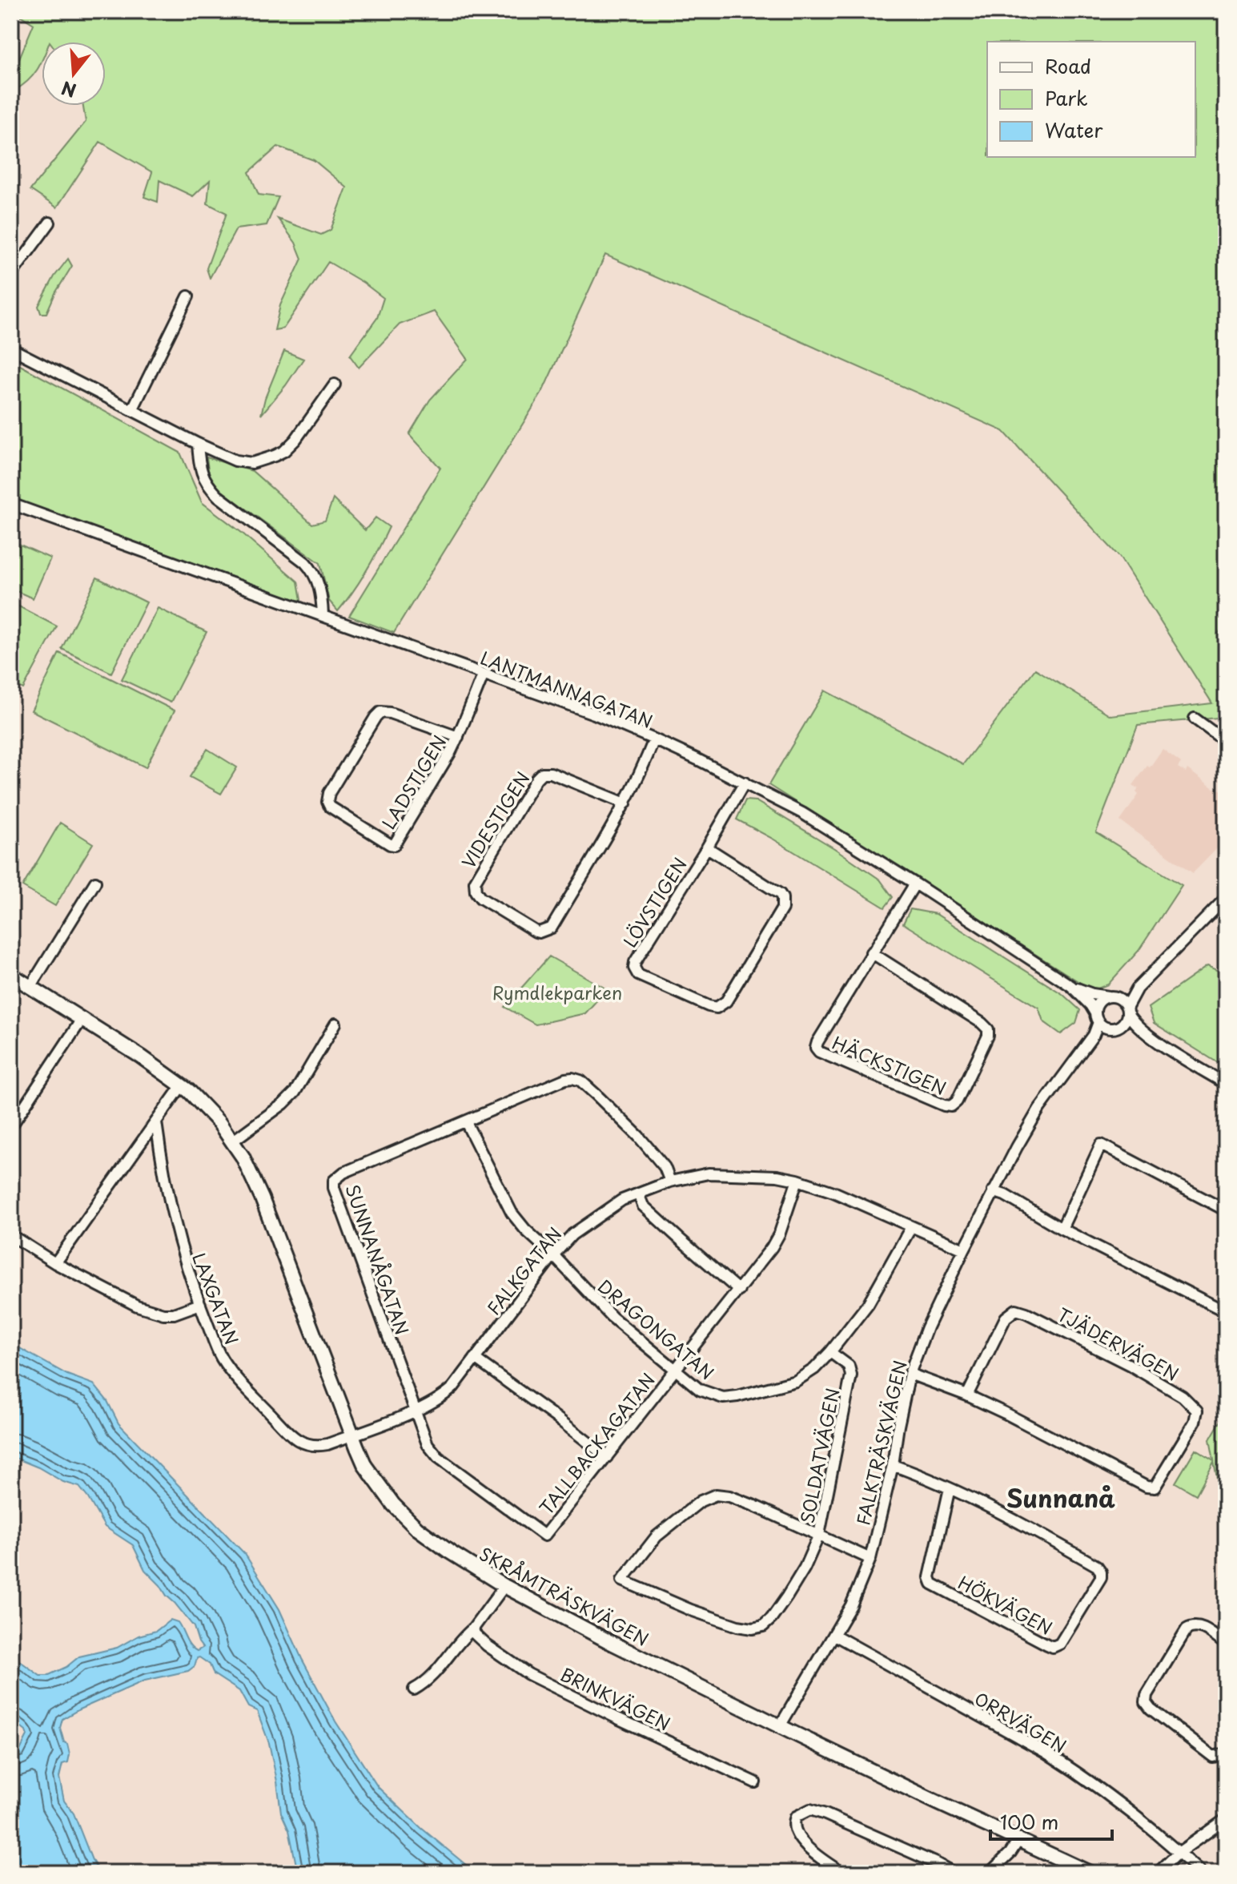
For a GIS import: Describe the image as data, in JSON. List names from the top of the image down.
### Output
{
  "streets": {
    "main road": ["SKRÅMTRÄSKVÄGEN"],
    "street": [
      "LANTMANNAGATAN",
      "LADSTIGEN",
      "VIDESTIGEN",
      "LÖVSTIGEN",
      "HÄCKSTIGEN",
      "SUNNANÅGATAN",
      "FALKGATAN",
      "LAXGATAN",
      "DRAGONGATAN",
      "TJÄDERVÄGEN",
      "FALKTRÄSKVÄGEN",
      "TALLBACKAGATAN",
      "SOLDATVÄGEN",
      "HÖKVÄGEN",
      "BRINKVÄGEN",
      "ORRVÄGEN"
    ]
  },
  "crossings": [
    ["LANTMANNAGATAN", "LADSTIGEN"],
    ["LANTMANNAGATAN", "VIDESTIGEN"],
    ["LANTMANNAGATAN", "LÖVSTIGEN"],
    ["LANTMANNAGATAN", "HÄCKSTIGEN"],
    ["LANTMANNAGATAN", "FALKTRÄSKVÄGEN"],
    ["SUNNANÅGATAN", "FALKGATAN"],
    ["SUNNANÅGATAN", "DRAGONGATAN"],
    ["SUNNANÅGATAN", "TALLBACKAGATAN"],
    ["FALKGATAN", "LAXGATAN"],
    ["FALKGATAN", "DRAGONGATAN"],
    ["FALKGATAN", "FALKTRÄSKVÄGEN"],
    ["FALKGATAN", "TALLBACKAGATAN"],
    ["FALKGATAN", "SKRÅMTRÄSKVÄGEN"],
    ["LAXGATAN", "SKRÅMTRÄSKVÄGEN"],
    ["DRAGONGATAN", "TALLBACKAGATAN"],
    ["DRAGONGATAN", "SOLDATVÄGEN"],
    ["TJÄDERVÄGEN", "FALKTRÄSKVÄGEN"],
    ["FALKTRÄSKVÄGEN", "SKRÅMTRÄSKVÄGEN"],
    ["FALKTRÄSKVÄGEN", "HÖKVÄGEN"],
    ["FALKTRÄSKVÄGEN", "ORRVÄGEN"]
  ],
  "districts": ["Sunnanå"],
  "parks": ["Rymdlekparken"],
  "legend": ["Road", "Park", "Water"],
  "scale_bar": "100 m",
  "north": "bottom"
}
